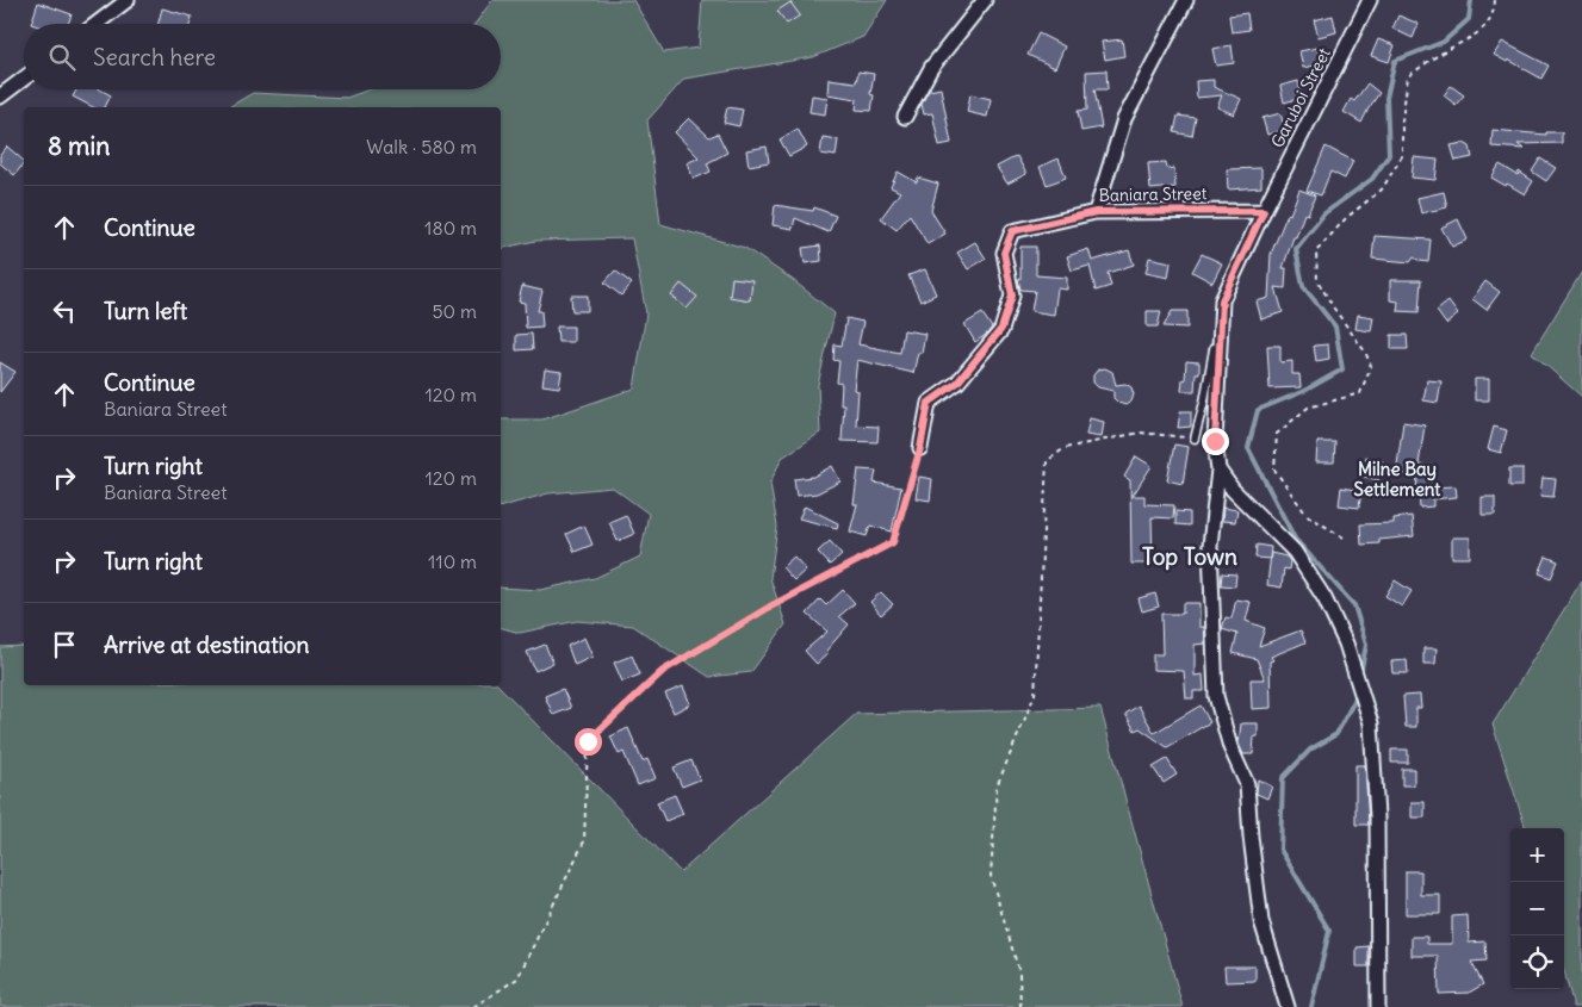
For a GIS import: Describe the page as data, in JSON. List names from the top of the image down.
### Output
{
  "streets": {
    "street": ["Garuboi Street", "Baniara Street"]
  },
  "crossings": [
    ["Garuboi Street", "Baniara Street"]
  ],
  "districts": ["Milne Bay Settlement", "Top Town"],
  "page": {
    "search": "Search here",
    "heading": ["8 min", "Walk · 580 m"],
    "list": [
      ["Continue", "180 m"],
      ["Turn left", "50 m"],
      ["Continue", "Baniara Street", "120 m"],
      ["Turn right", "Baniara Street", "120 m"],
      ["Turn right", "110 m"],
      "Arrive at destination"
    ],
    "map_buttons": ["+", "−"]
  }
}
